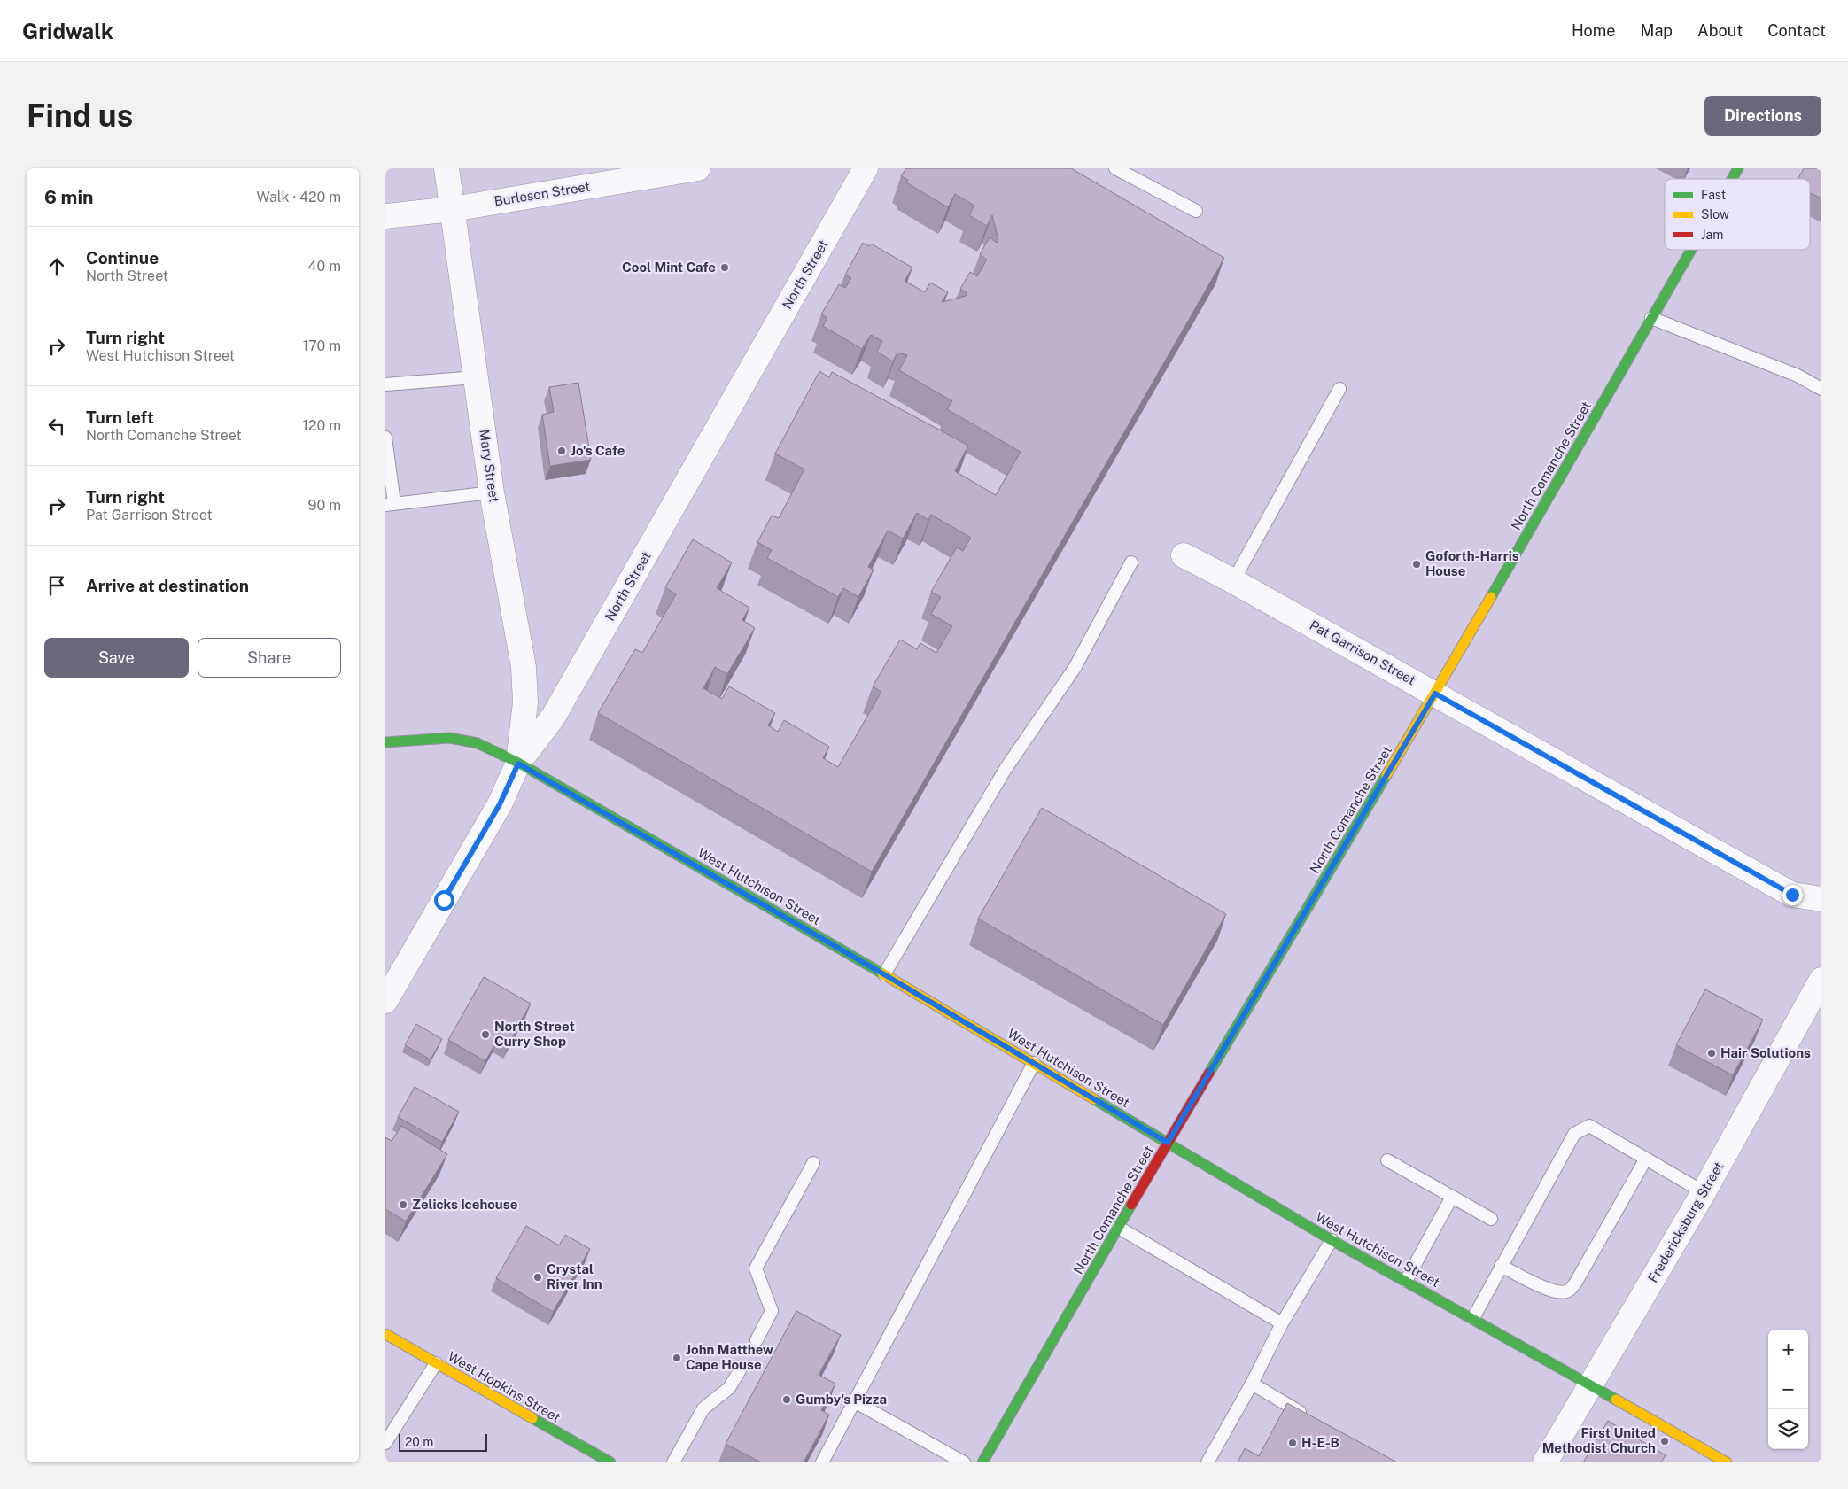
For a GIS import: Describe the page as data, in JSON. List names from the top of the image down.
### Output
{
  "streets": {
    "street": [
      "Burleson Street",
      "North Street",
      "Mary Street",
      "North Comanche Street",
      "Pat Garrison Street",
      "West Hutchison Street",
      "Fredericksburg Street",
      "West Hopkins Street"
    ]
  },
  "crossings": [
    ["Burleson Street", "Mary Street"],
    ["North Street", "Mary Street"],
    ["North Street", "West Hutchison Street"],
    ["Mary Street", "West Hutchison Street"],
    ["North Comanche Street", "Pat Garrison Street"],
    ["North Comanche Street", "West Hutchison Street"],
    ["West Hutchison Street", "Fredericksburg Street"]
  ],
  "places": [
    "Cool Mint Cafe",
    "Jo's Cafe",
    "Goforth-Harris House",
    "North Street Curry Shop",
    "Hair Solutions",
    "Zelicks Icehouse",
    "Crystal River Inn",
    "John Matthew Cape House",
    "Gumby's Pizza",
    "First United Methodist Church",
    "H-E-B"
  ],
  "legend": ["Fast", "Slow", "Jam"],
  "scale_bar": "20 m",
  "page": {
    "header": "Gridwalk",
    "nav": [
      "Home",
      "Map",
      "About",
      "Contact"
    ],
    "buttons": [
      "Directions",
      ["Save", "Share"]
    ],
    "title": "Find us",
    "heading": ["6 min", "Walk · 420 m"],
    "list": [
      ["Continue", "North Street", "40 m"],
      ["Turn right", "West Hutchison Street", "170 m"],
      ["Turn left", "North Comanche Street", "120 m"],
      ["Turn right", "Pat Garrison Street", "90 m"],
      "Arrive at destination"
    ],
    "map_buttons": ["+", "−"],
    "scale": "20 m"
  }
}
